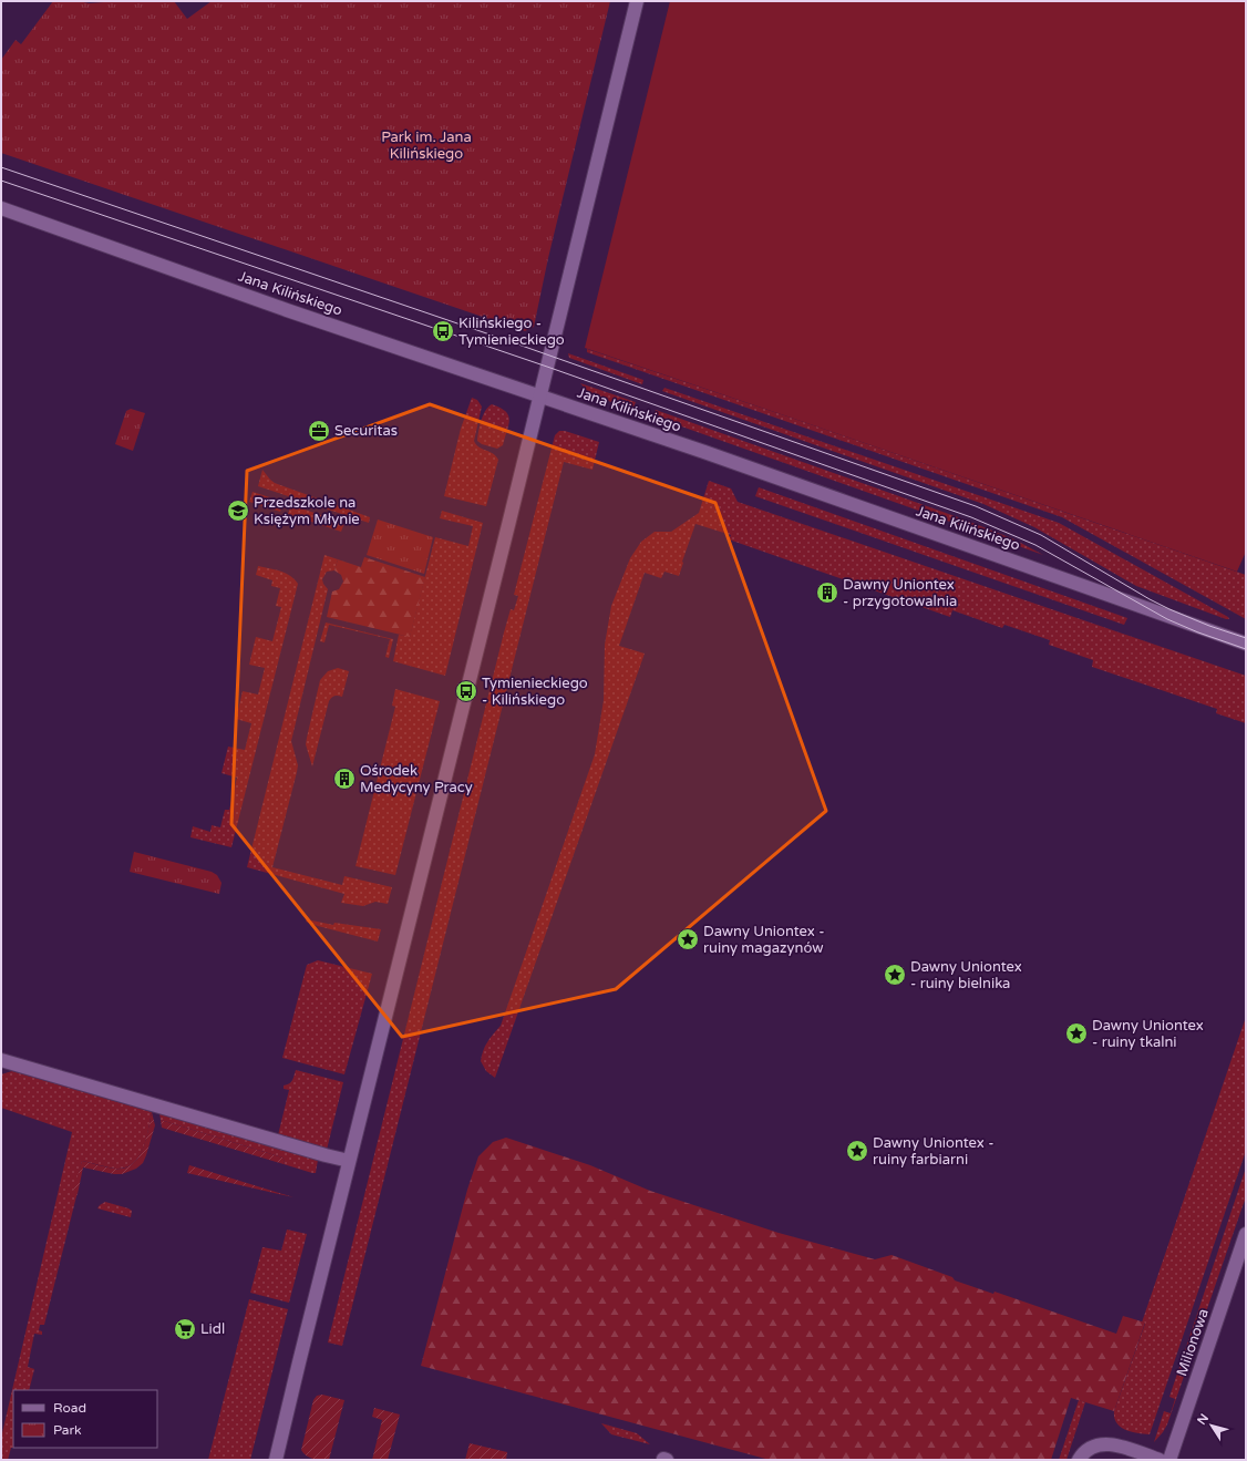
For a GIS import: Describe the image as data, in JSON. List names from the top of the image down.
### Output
{
  "streets": {
    "street": ["Jana Kilińskiego", "Milionowa"]
  },
  "parks": ["Park im. Jana Kilińskiego"],
  "places": {
    "bus stop": ["Kilińskiego - Tymienieckiego", "Tymienieckiego - Kilińskiego"],
    "office": ["Securitas"],
    "school or university": ["Przedszkole na Księżym Młynie"],
    "building": ["Dawny Uniontex - przygotowalnia", "Ośrodek Medycyny Pracy"],
    "place": [
      "Dawny Uniontex - ruiny magazynów",
      "Dawny Uniontex - ruiny bielnika",
      "Dawny Uniontex - ruiny tkalni",
      "Dawny Uniontex - ruiny farbiarni"
    ],
    "supermarket": ["Lidl"]
  },
  "legend": ["Road", "Park"],
  "north": "top left"
}
